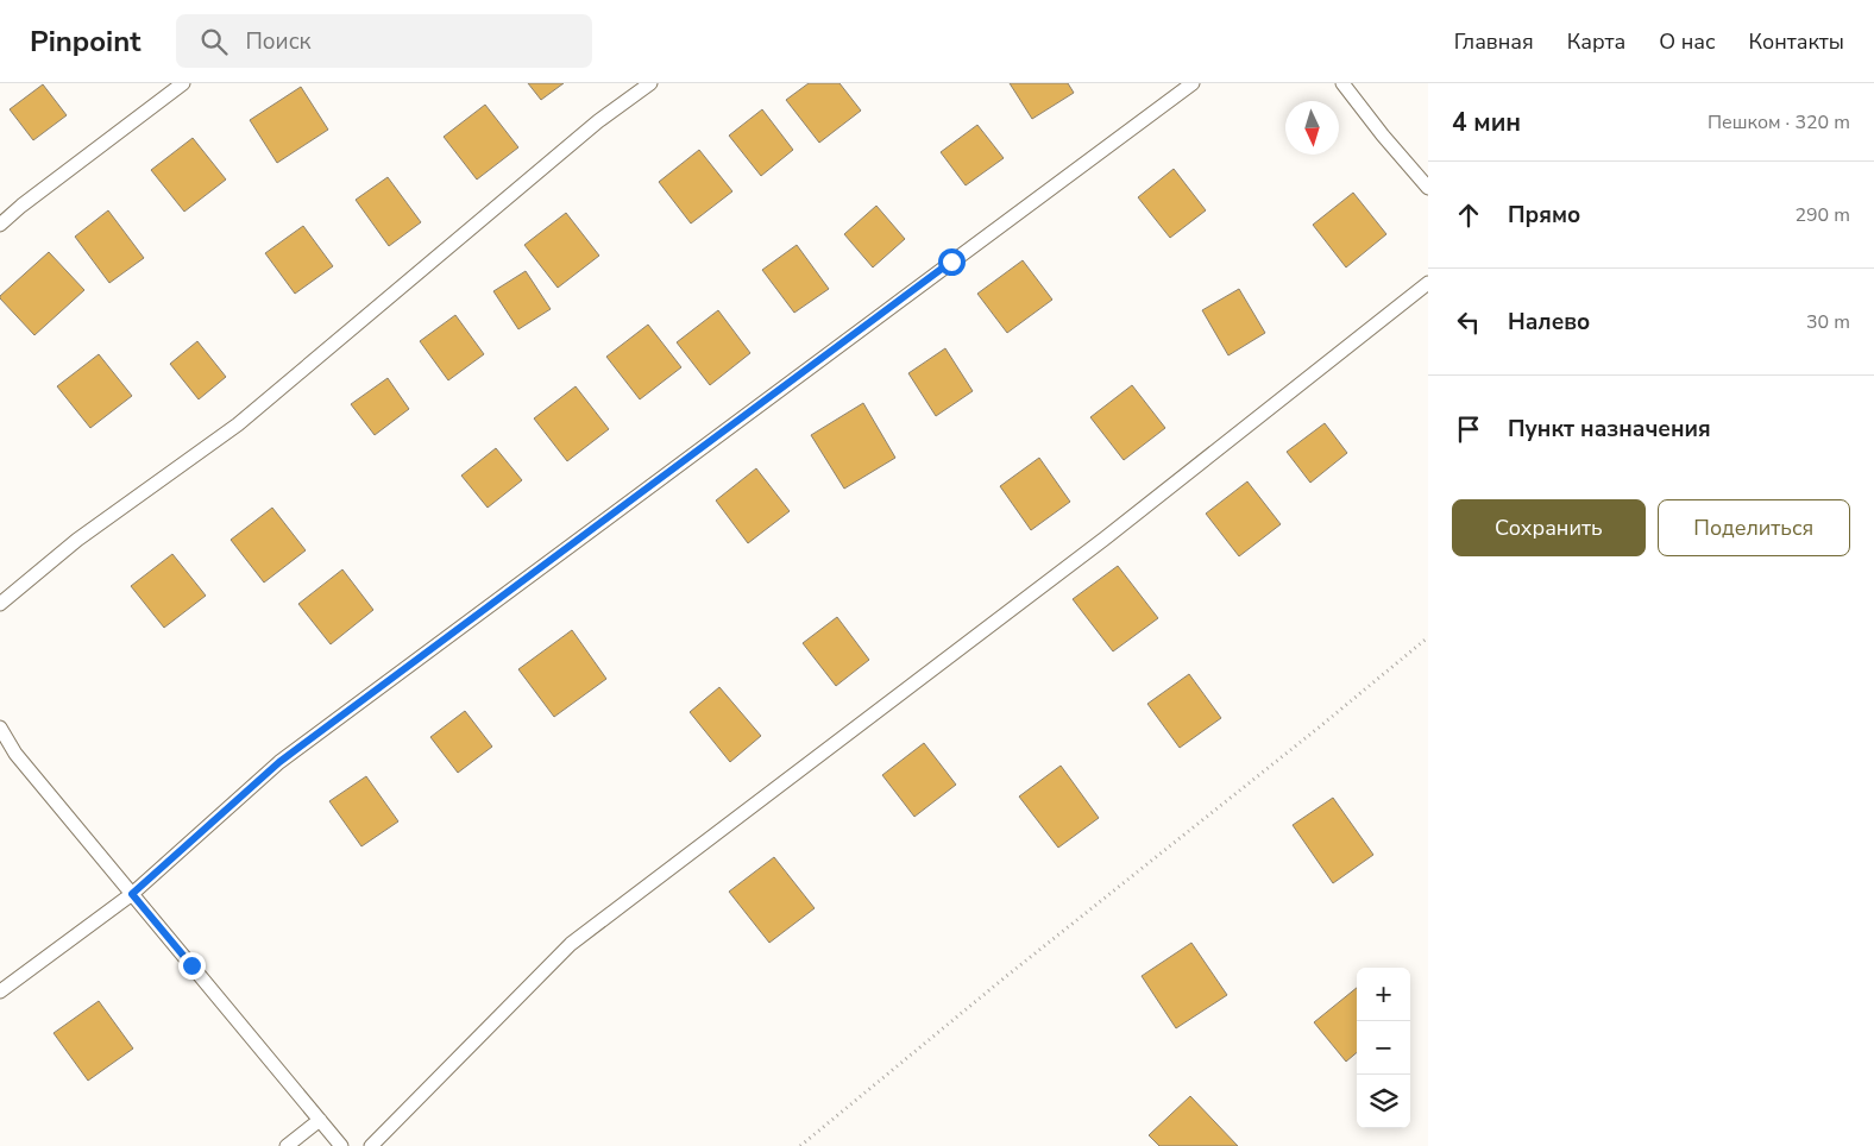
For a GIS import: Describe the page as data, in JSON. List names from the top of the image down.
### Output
{
  "north": "bottom",
  "page": {
    "header": "Pinpoint",
    "search": "Поиск",
    "nav": [
      "Главная",
      "Карта",
      "О нас",
      "Контакты"
    ],
    "heading": ["4 мин", "Пешком · 320 m"],
    "list": [
      ["Прямо", "290 m"],
      ["Налево", "30 m"],
      "Пункт назначения"
    ],
    "buttons": ["Сохранить", "Поделиться"],
    "map_buttons": ["+", "−"]
  }
}
